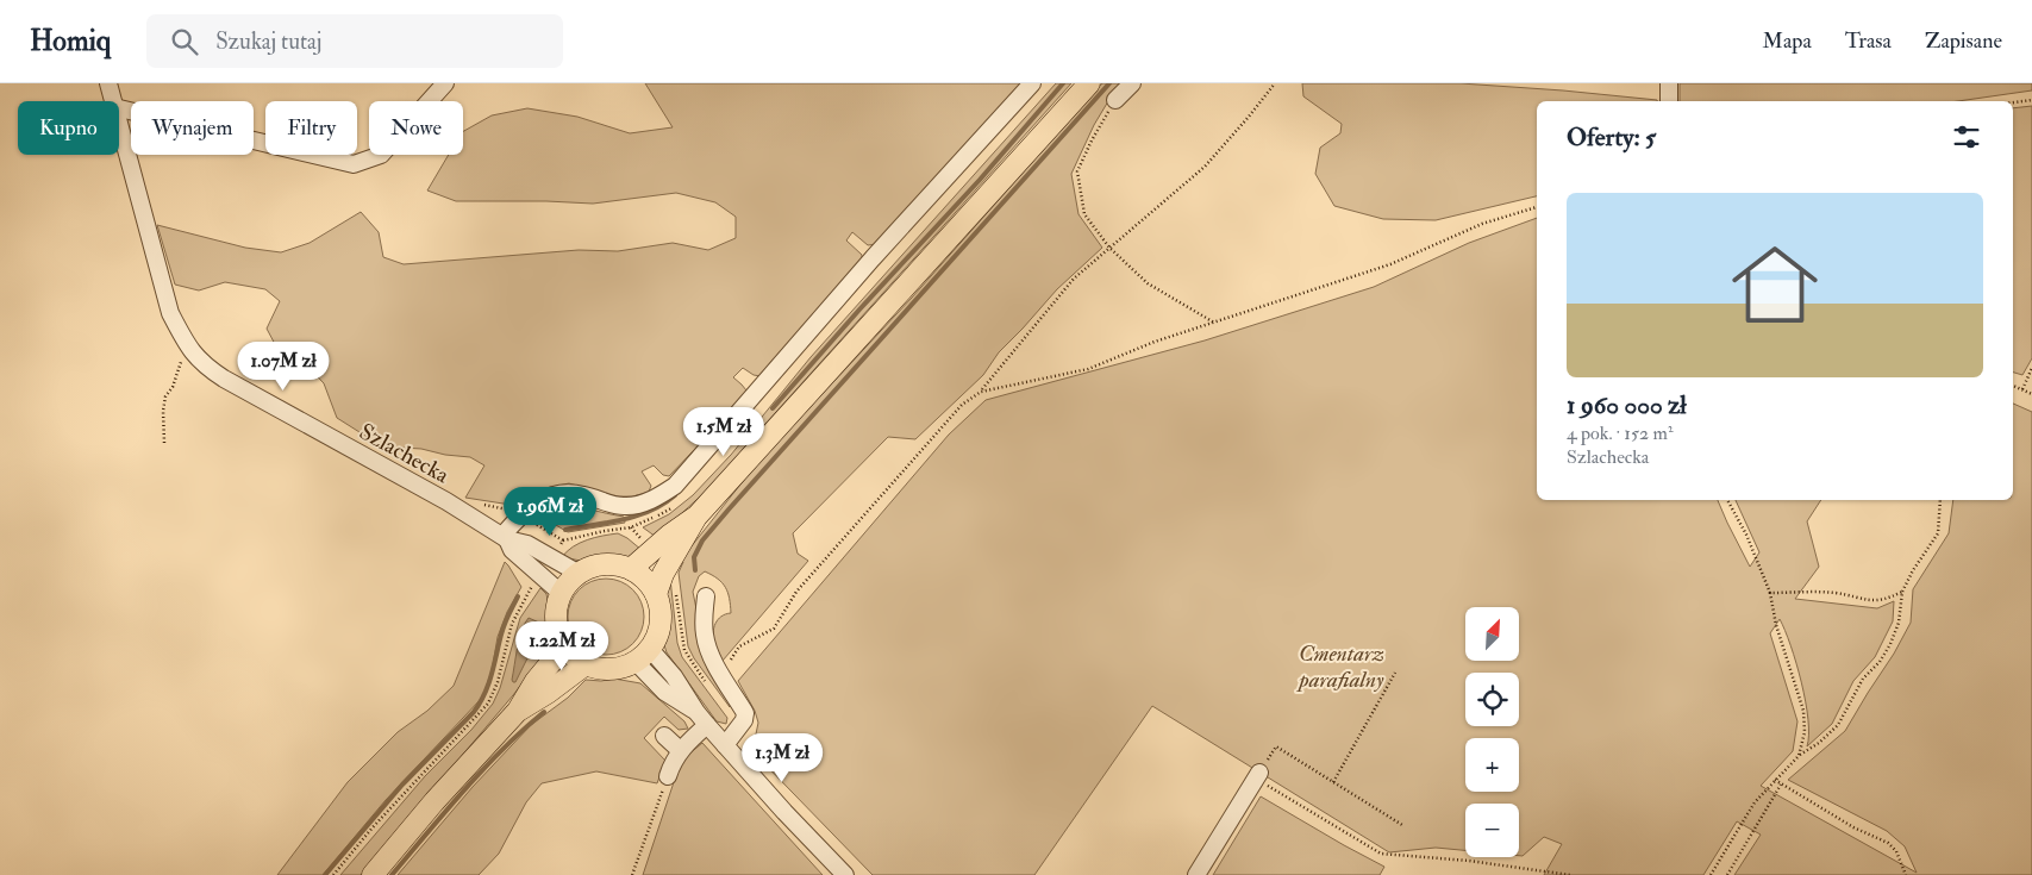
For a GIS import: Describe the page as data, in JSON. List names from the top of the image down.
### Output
{
  "streets": {
    "street": ["Szlachecka"]
  },
  "parks": ["Cmentarz parafialny"],
  "north": "top right",
  "page": {
    "header": "Homiq",
    "search": "Szukaj tutaj",
    "nav": ["Mapa", "Trasa", "Zapisane"],
    "chip": [
      "Kupno",
      "Wynajem",
      "Filtry",
      "Nowe"
    ],
    "heading": "Oferty: 5",
    "list": [
      {
        "name": "1 960 000 zł",
        "note": "4 pok. · 152 m² · Szlachecka"
      }
    ],
    "price": [
      "1.07M zł",
      "1.5M zł",
      "1.96M zł",
      "1.22M zł",
      "1.3M zł"
    ],
    "map_buttons": ["+", "−"]
  }
}
